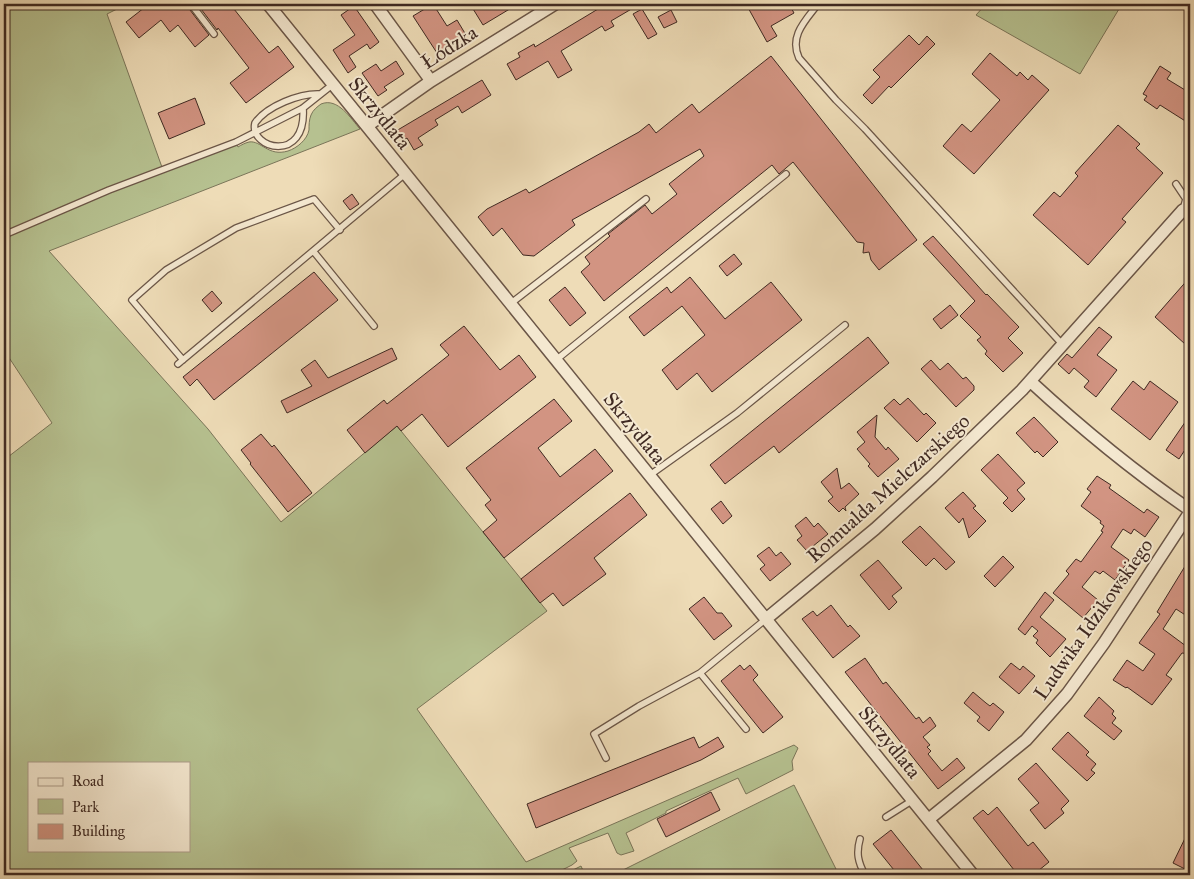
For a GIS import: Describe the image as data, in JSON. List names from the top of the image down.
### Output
{
  "streets": {
    "street": [
      "Łódzka",
      "Skrzydlata",
      "Romualda Mielczarskiego",
      "Ludwika Idzikowskiego"
    ]
  },
  "crossings": [
    ["Łódzka", "Skrzydlata"],
    ["Skrzydlata", "Romualda Mielczarskiego"],
    ["Skrzydlata", "Ludwika Idzikowskiego"]
  ],
  "legend": ["Road", "Park", "Building"]
}
